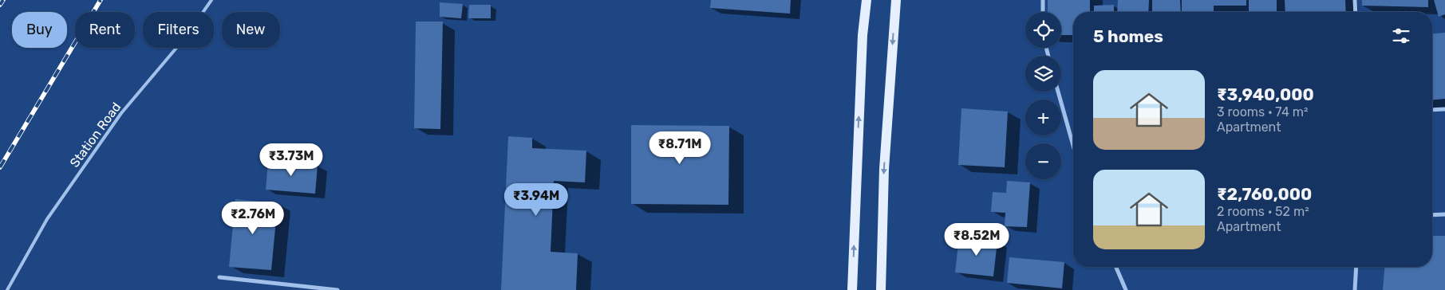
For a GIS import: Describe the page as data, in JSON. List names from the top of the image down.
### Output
{
  "streets": {
    "lane": ["Station Road"]
  },
  "page": {
    "map_buttons": ["+", "−"],
    "chip": [
      "Buy",
      "Rent",
      "Filters",
      "New"
    ],
    "heading": "5 homes",
    "list": [
      {
        "name": "₹3,940,000",
        "note": "3 rooms · 74 m² · Apartment"
      },
      {
        "name": "₹2,760,000",
        "note": "2 rooms · 52 m² · Apartment"
      }
    ],
    "price": [
      "₹8.71M",
      "₹3.73M",
      "₹3.94M",
      "₹2.76M",
      "₹8.52M"
    ]
  }
}
